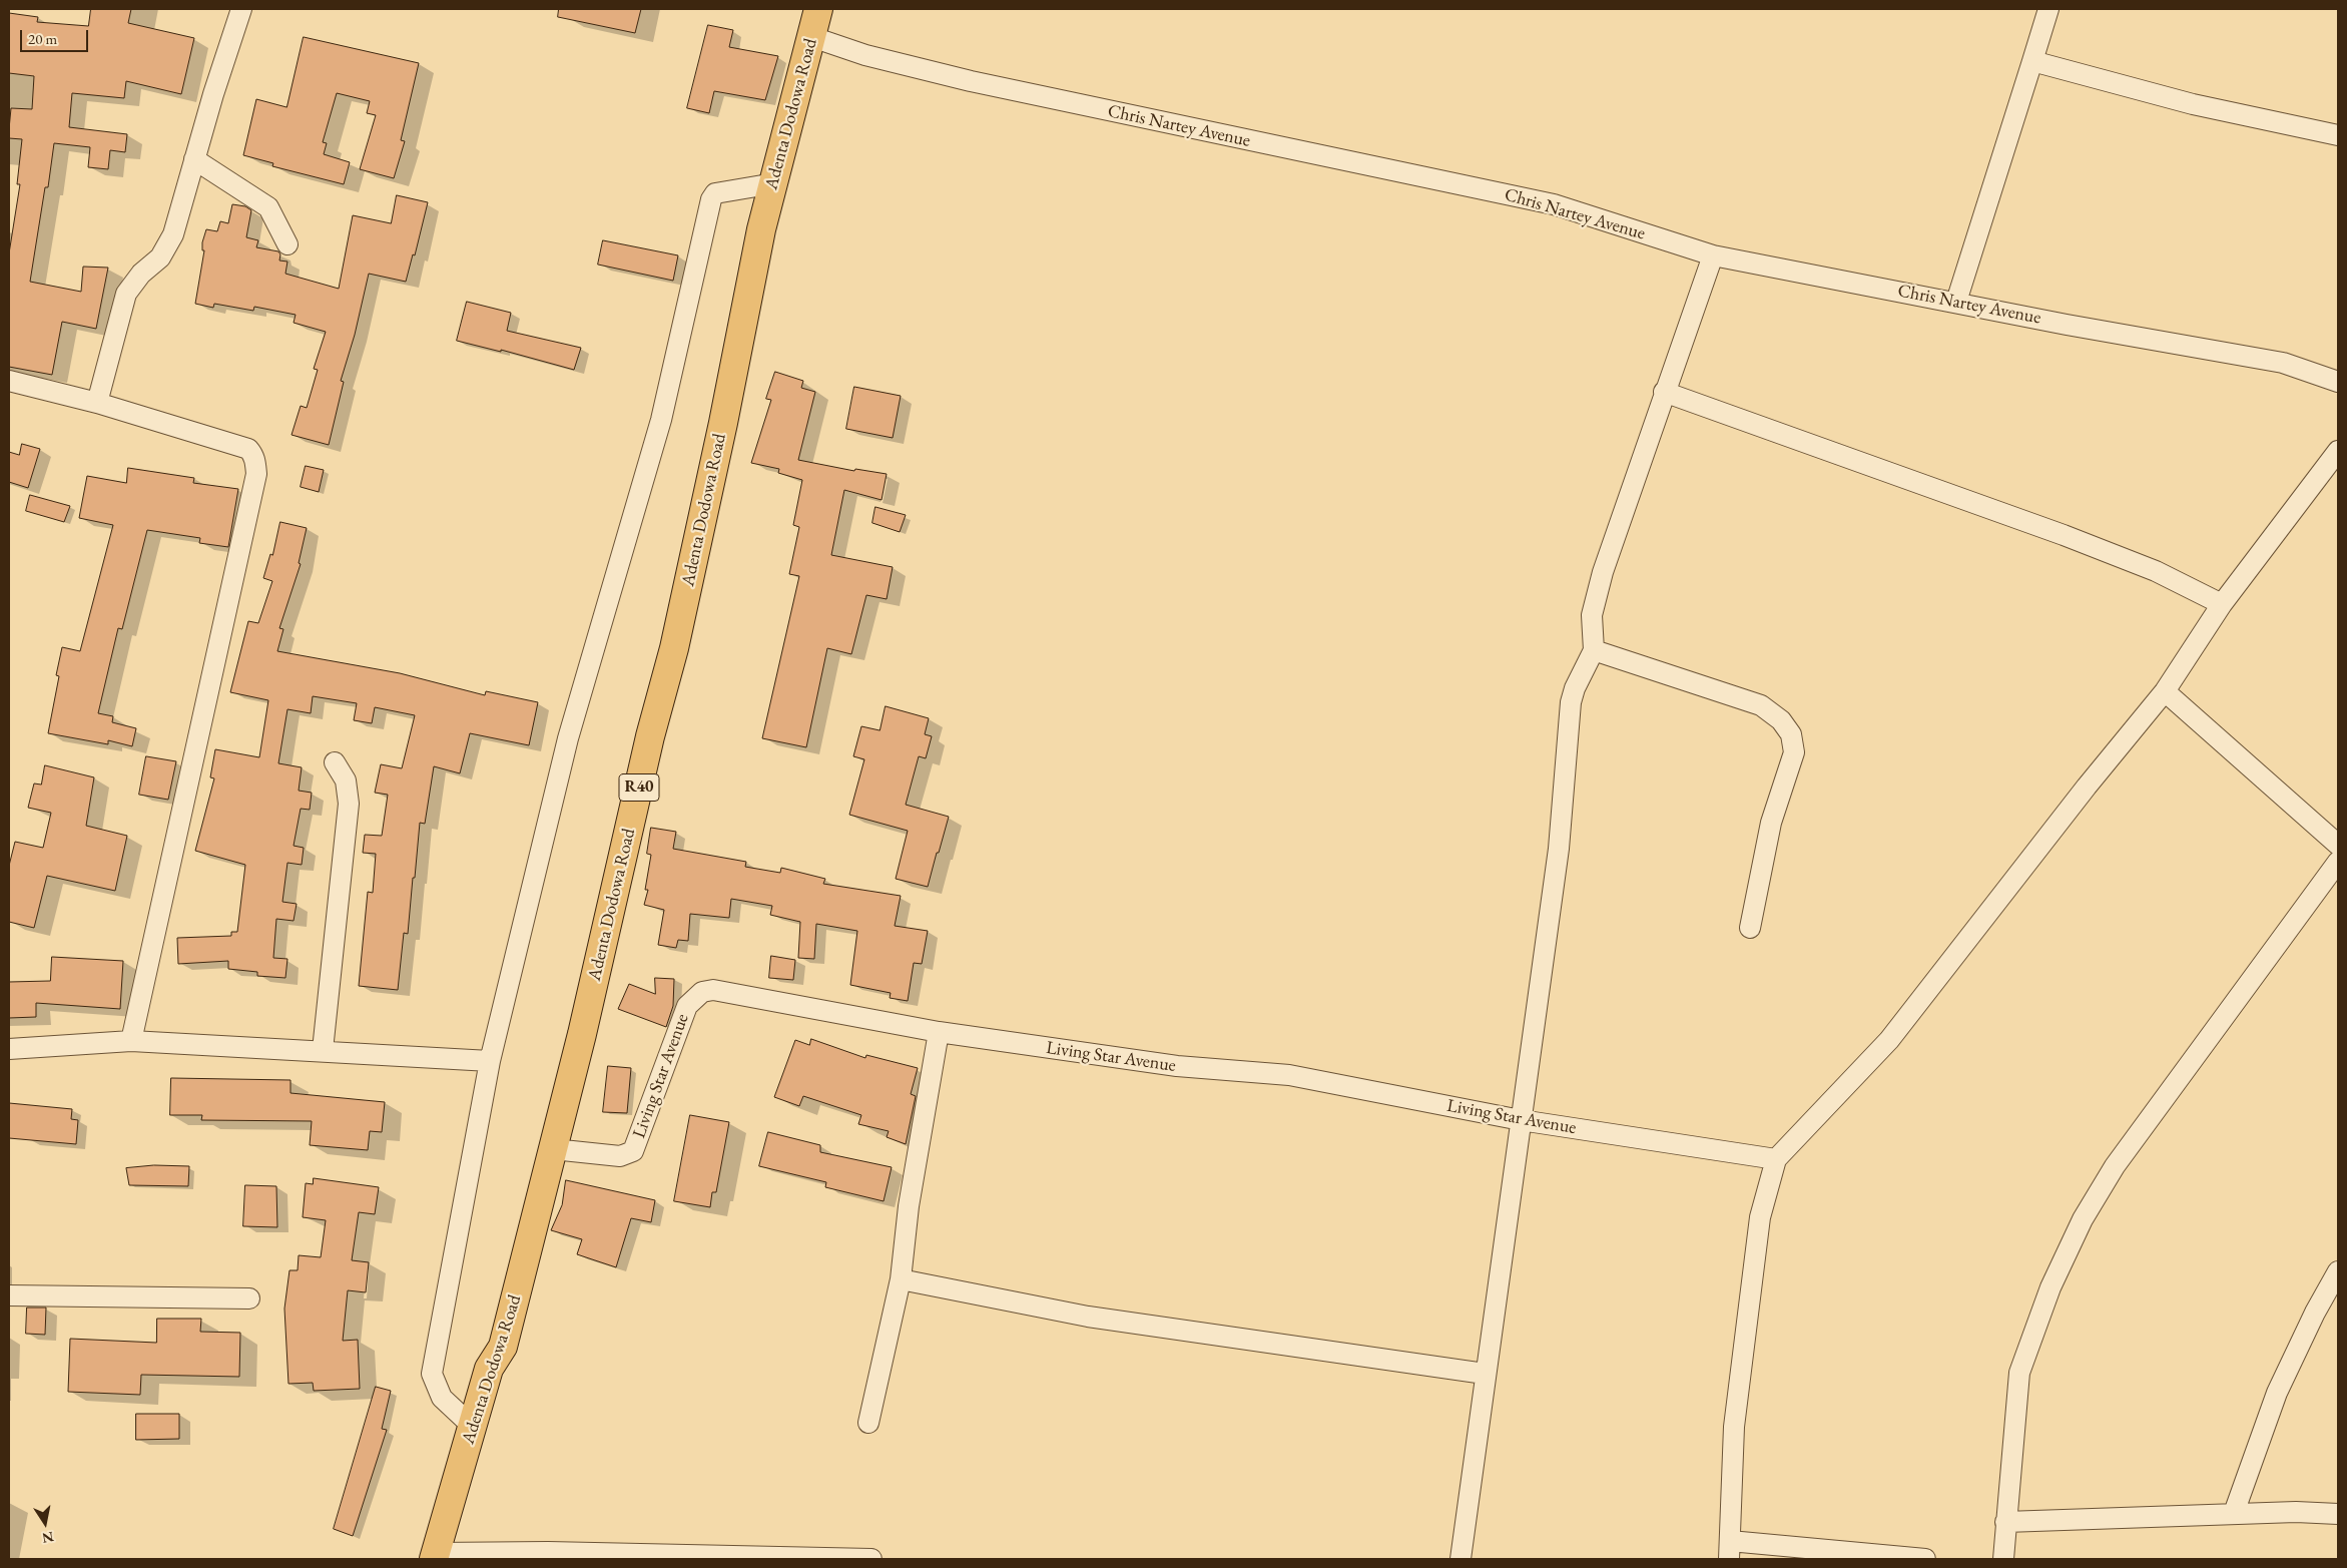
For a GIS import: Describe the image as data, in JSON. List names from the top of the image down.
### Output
{
  "streets": {
    "main road": ["Adenta Dodowa Road", "R40"],
    "street": ["Chris Nartey Avenue", "Living Star Avenue"]
  },
  "crossings": [
    ["Adenta Dodowa Road", "Chris Nartey Avenue"],
    ["Adenta Dodowa Road", "Living Star Avenue"]
  ],
  "scale_bar": "20 m",
  "north": "bottom"
}
